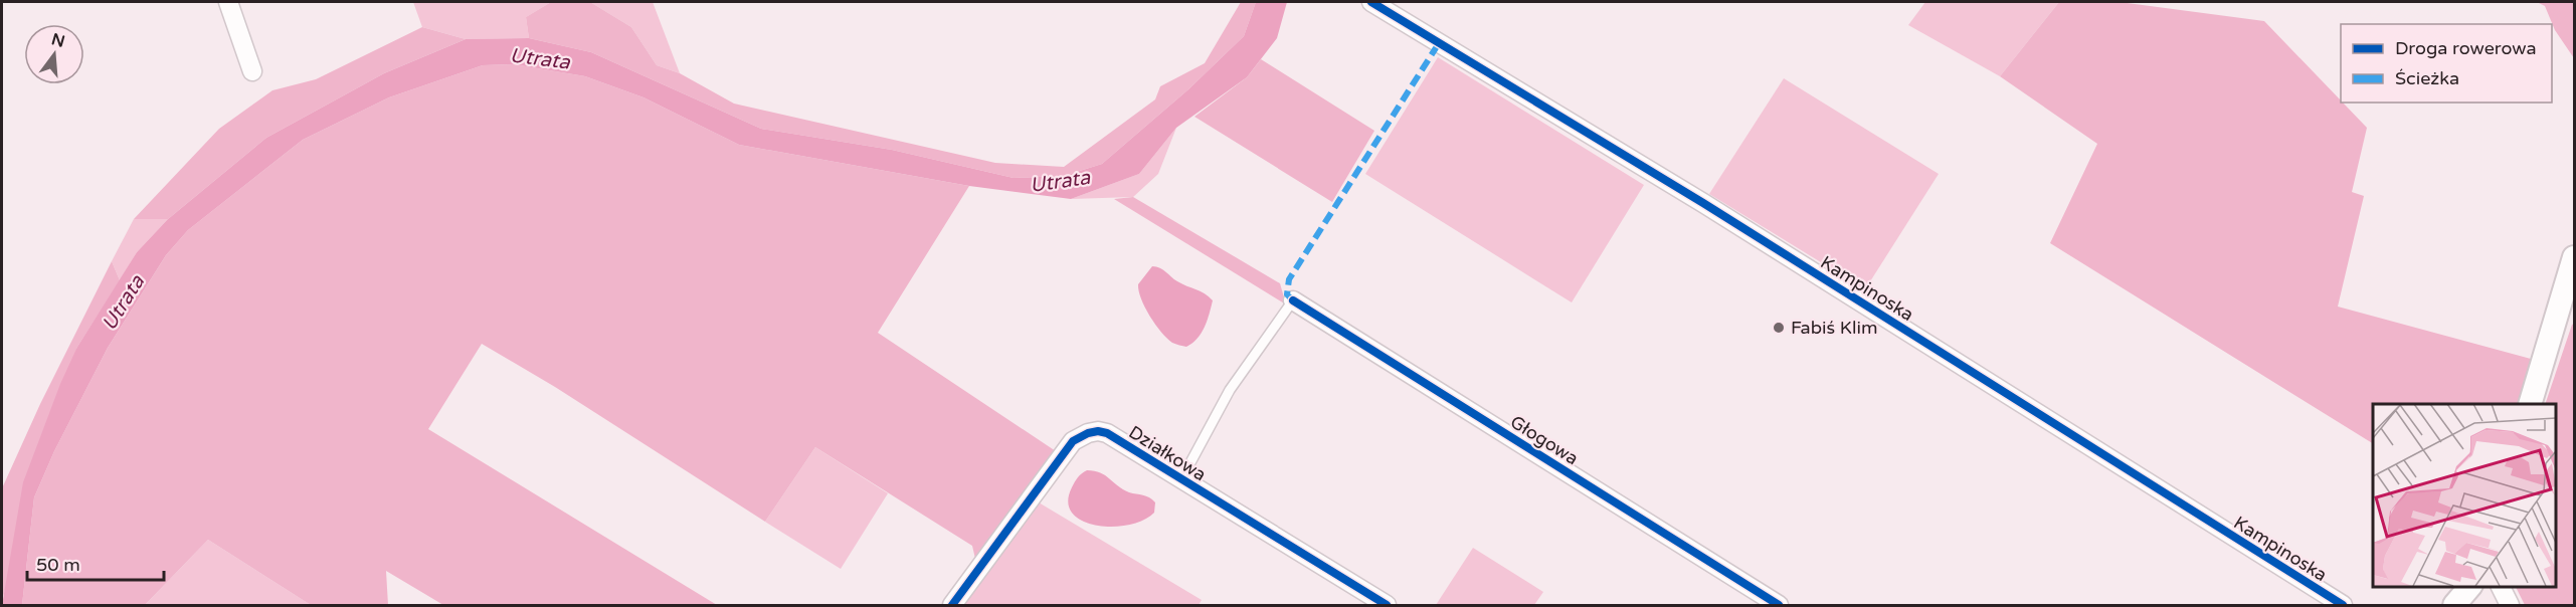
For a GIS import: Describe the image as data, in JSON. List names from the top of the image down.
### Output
{
  "streets": {
    "street": ["Kampinoska", "Głogowa", "Działkowa"]
  },
  "water": ["Utrata"],
  "places": ["Fabiś Klim"],
  "legend": ["Droga rowerowa", "Ścieżka"],
  "scale_bar": "50 m",
  "north": "top"
}
